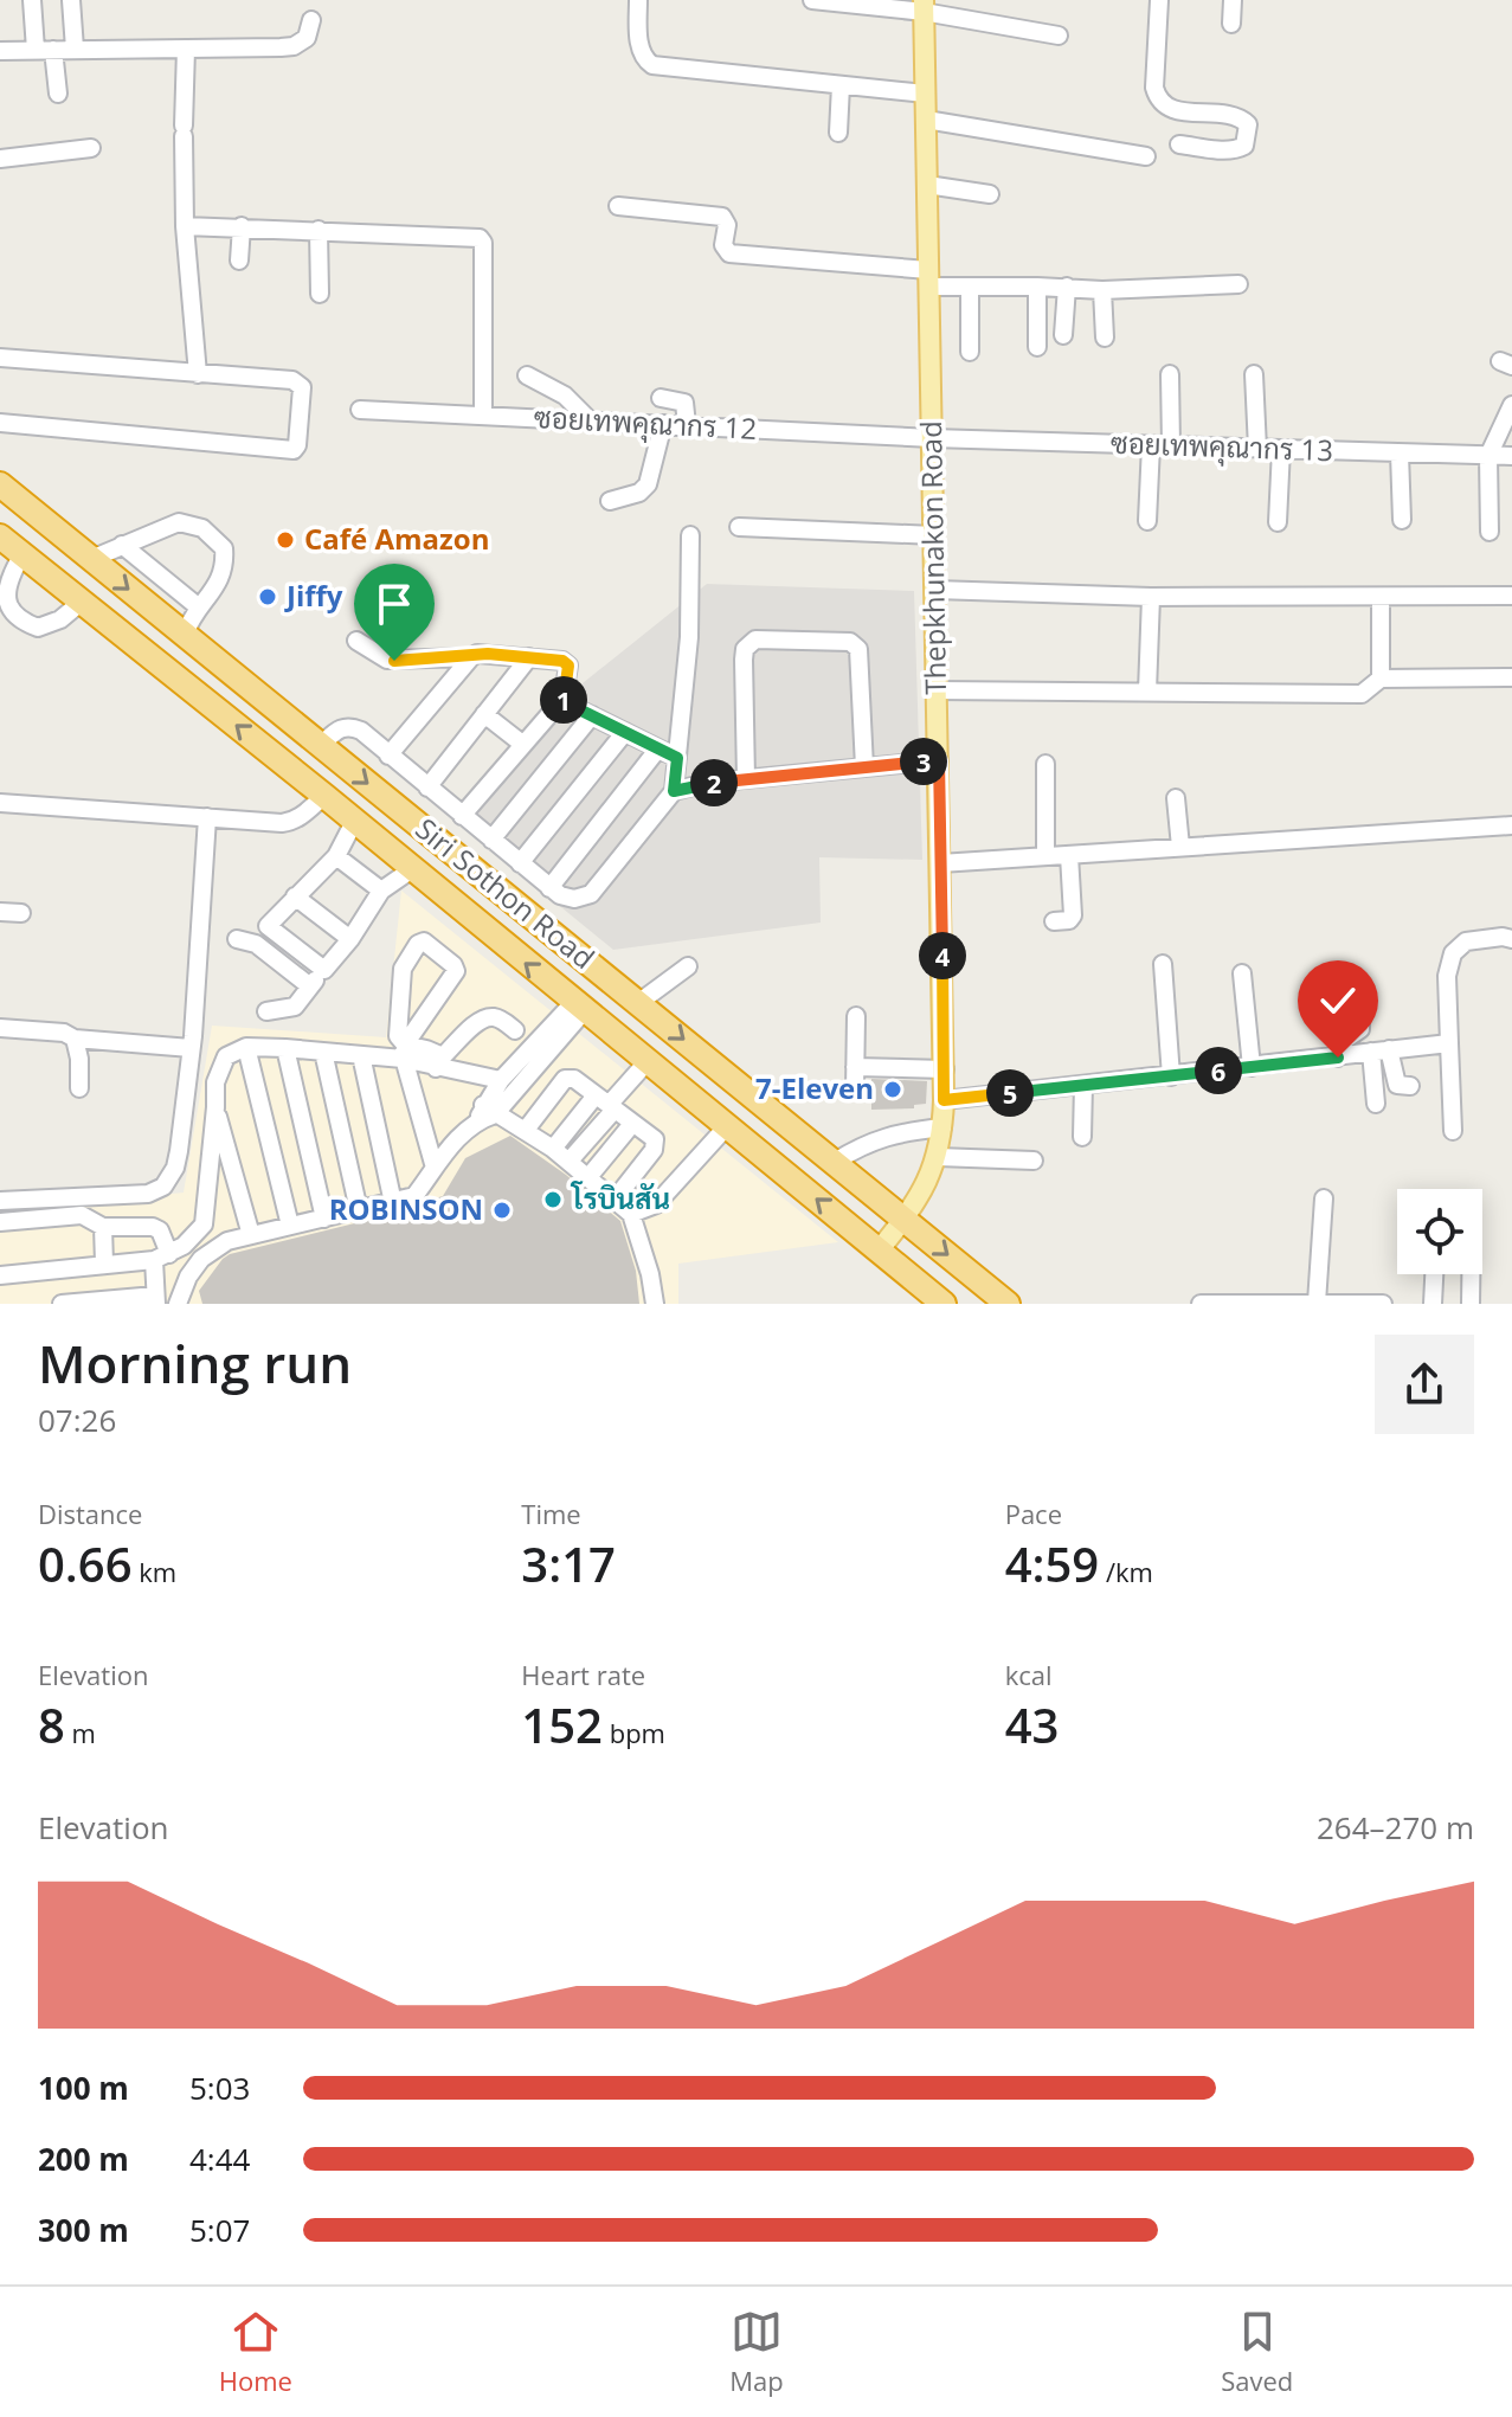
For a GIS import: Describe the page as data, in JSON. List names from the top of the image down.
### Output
{
  "streets": {
    "highway": ["Siri Sothon Road"],
    "main road": ["Thepkhunakon Road"],
    "street": ["ซอยเทพคุณากร 12", "ซอยเทพคุณากร 13"]
  },
  "crossings": [
    ["ซอยเทพคุณากร 12", "ซอยเทพคุณากร 13"],
    ["ซอยเทพคุณากร 12", "Thepkhunakon Road"],
    ["ซอยเทพคุณากร 13", "Thepkhunakon Road"],
    ["Thepkhunakon Road", "Siri Sothon Road"]
  ],
  "places": [
    "Café Amazon",
    "Jiffy",
    "7-Eleven",
    "โรบินสัน",
    "ROBINSON"
  ],
  "page": {
    "pins": [
      "1",
      "3",
      "2",
      "4",
      "6",
      "5"
    ],
    "heading": ["Morning run", "07:26"],
    "stats": [
      ["Distance", "0.66 km"],
      ["Time", "3:17"],
      ["Pace", "4:59 /km"],
      ["Elevation", "8 m"],
      ["Heart rate", "152 bpm"],
      ["kcal", "43"]
    ],
    "chart": ["Elevation", "264–270 m"],
    "list": [
      {
        "name": "100 m",
        "note": "5:03"
      },
      {
        "name": "200 m",
        "note": "4:44"
      },
      {
        "name": "300 m",
        "note": "5:07"
      }
    ],
    "tabs": ["Home", "Map", "Saved"]
  }
}
